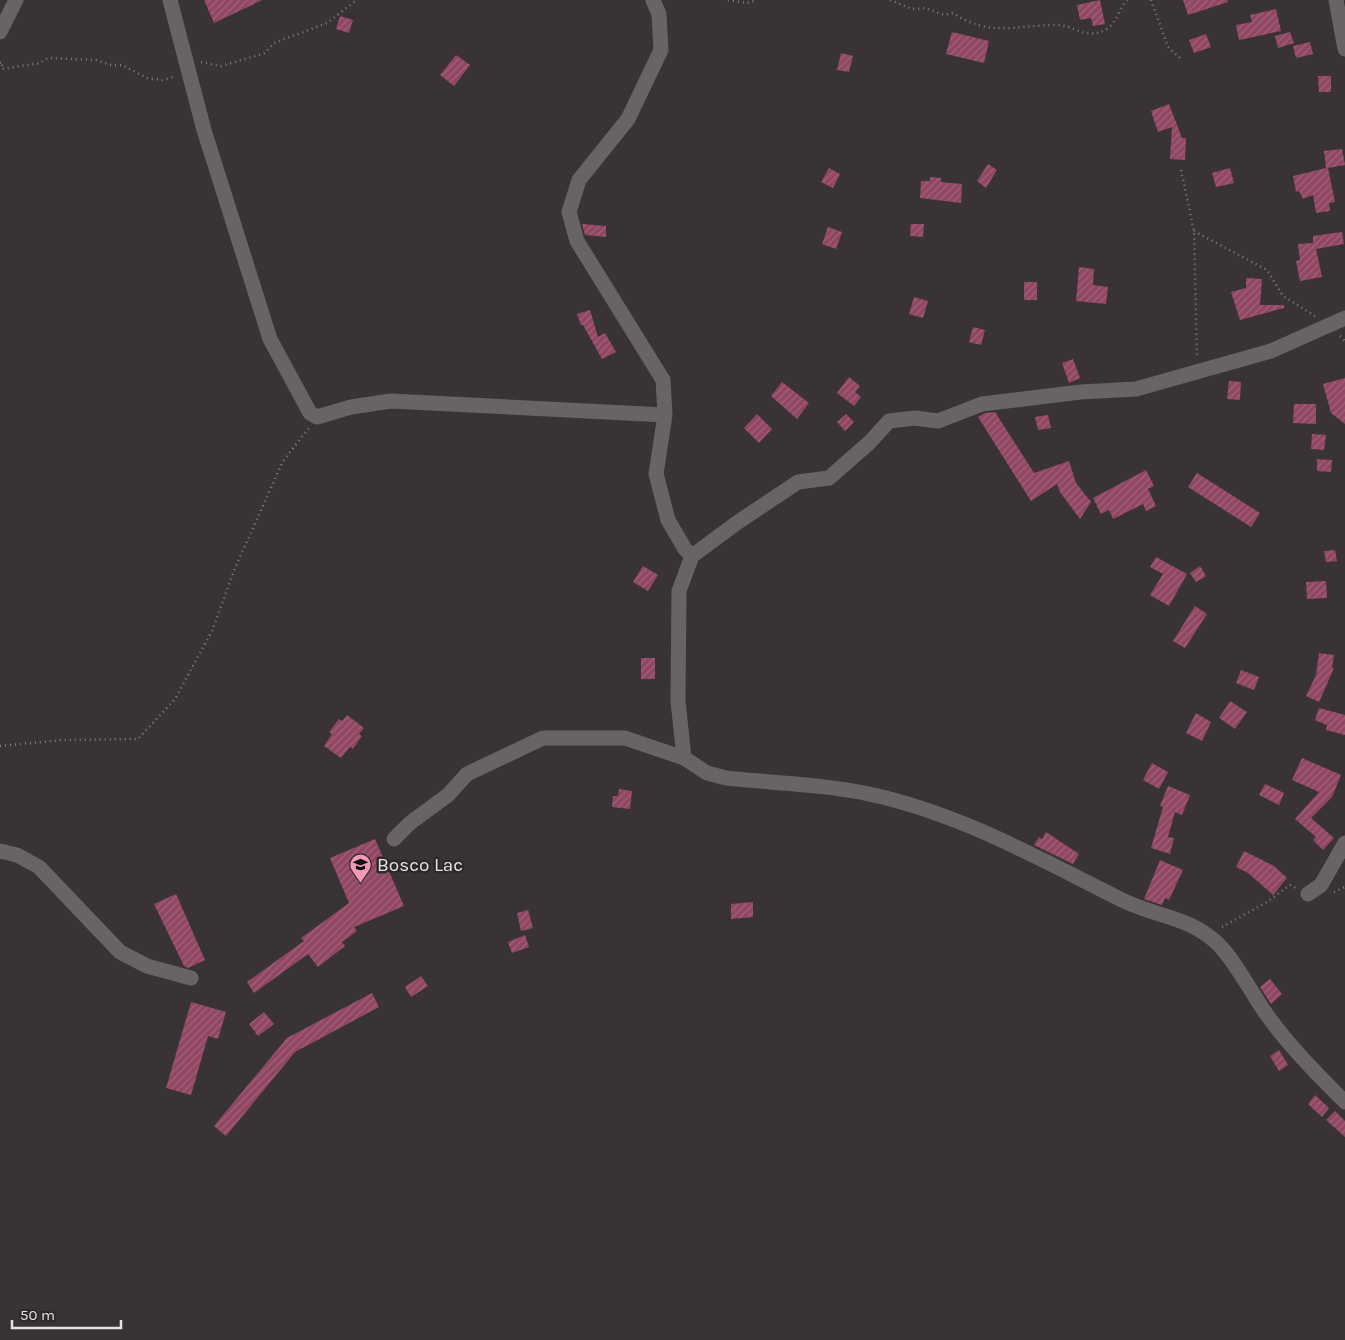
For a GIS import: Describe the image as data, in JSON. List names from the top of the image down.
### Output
{
  "places": {
    "school or university": ["Bosco Lac"]
  },
  "scale_bar": "50 m"
}
